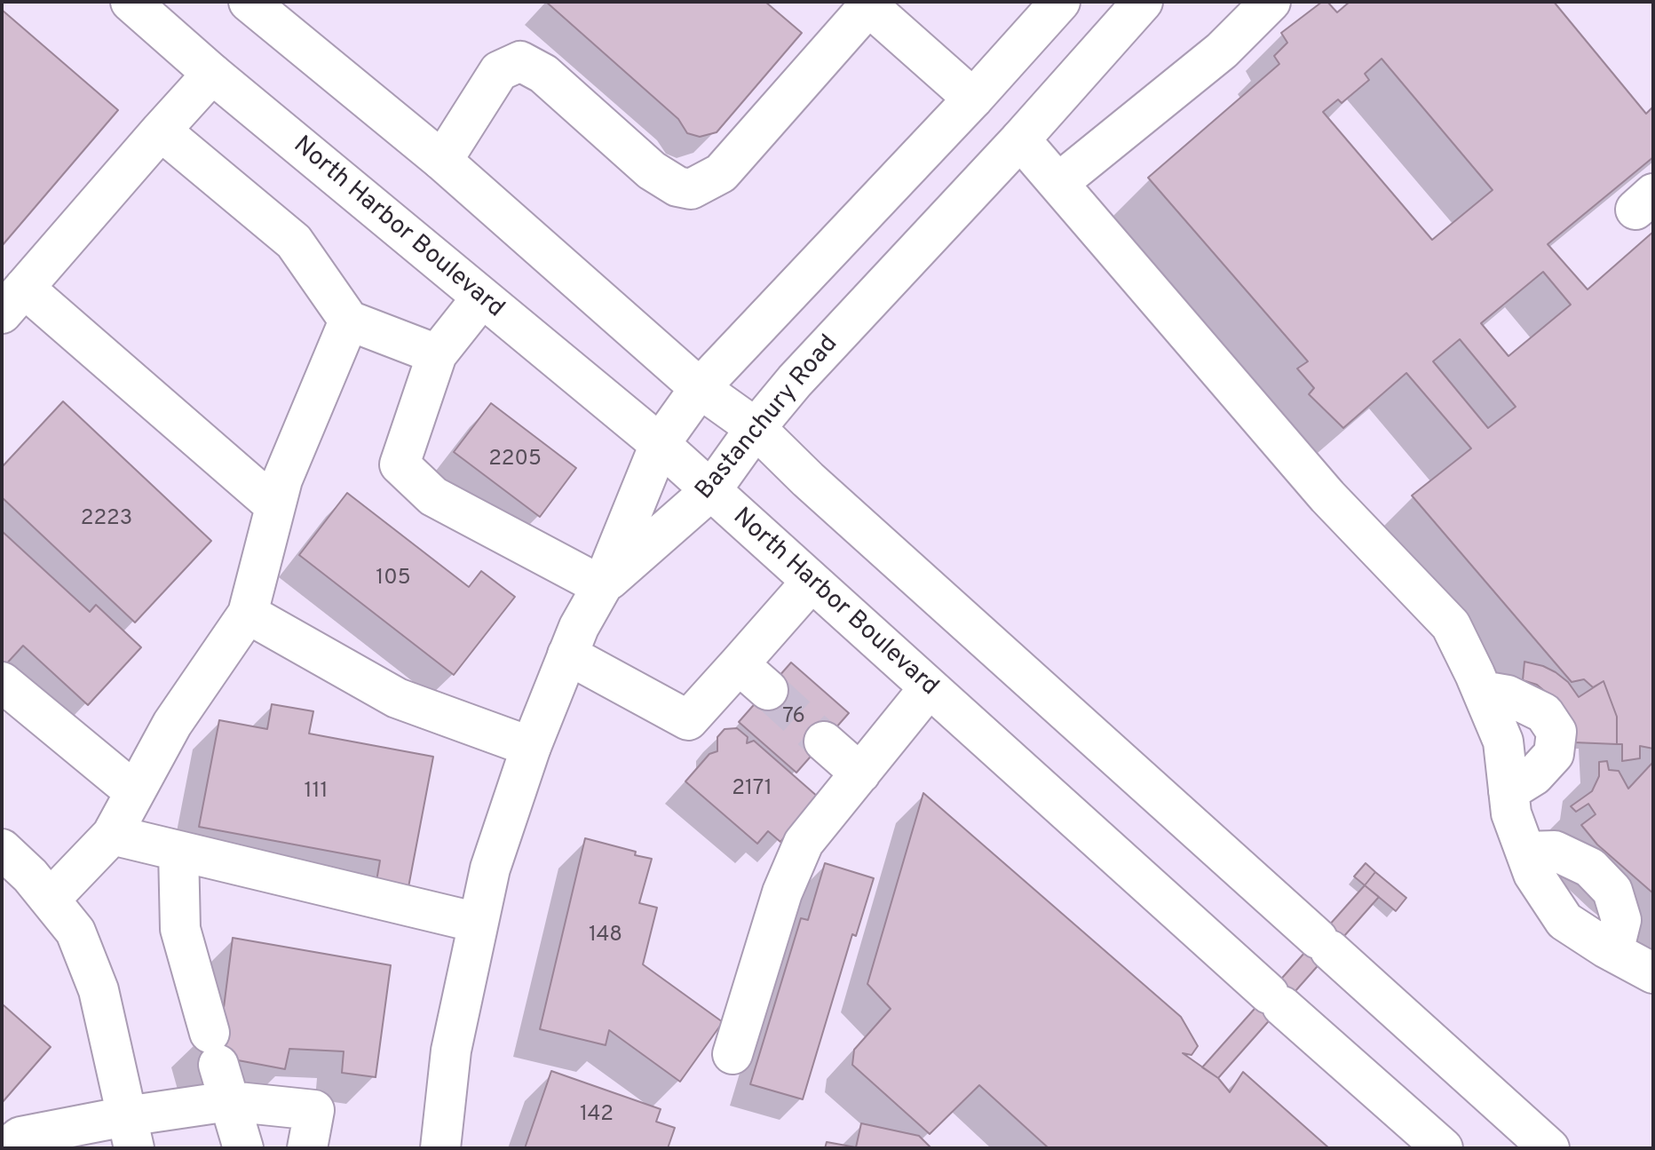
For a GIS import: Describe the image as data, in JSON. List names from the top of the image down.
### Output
{
  "streets": {
    "main road": ["North Harbor Boulevard", "Bastanchury Road"]
  },
  "crossings": [
    ["North Harbor Boulevard", "Bastanchury Road"]
  ],
  "house_numbers": [
    "2205",
    "2223",
    "105",
    "76",
    "2171",
    "111",
    "148",
    "142"
  ]
}
